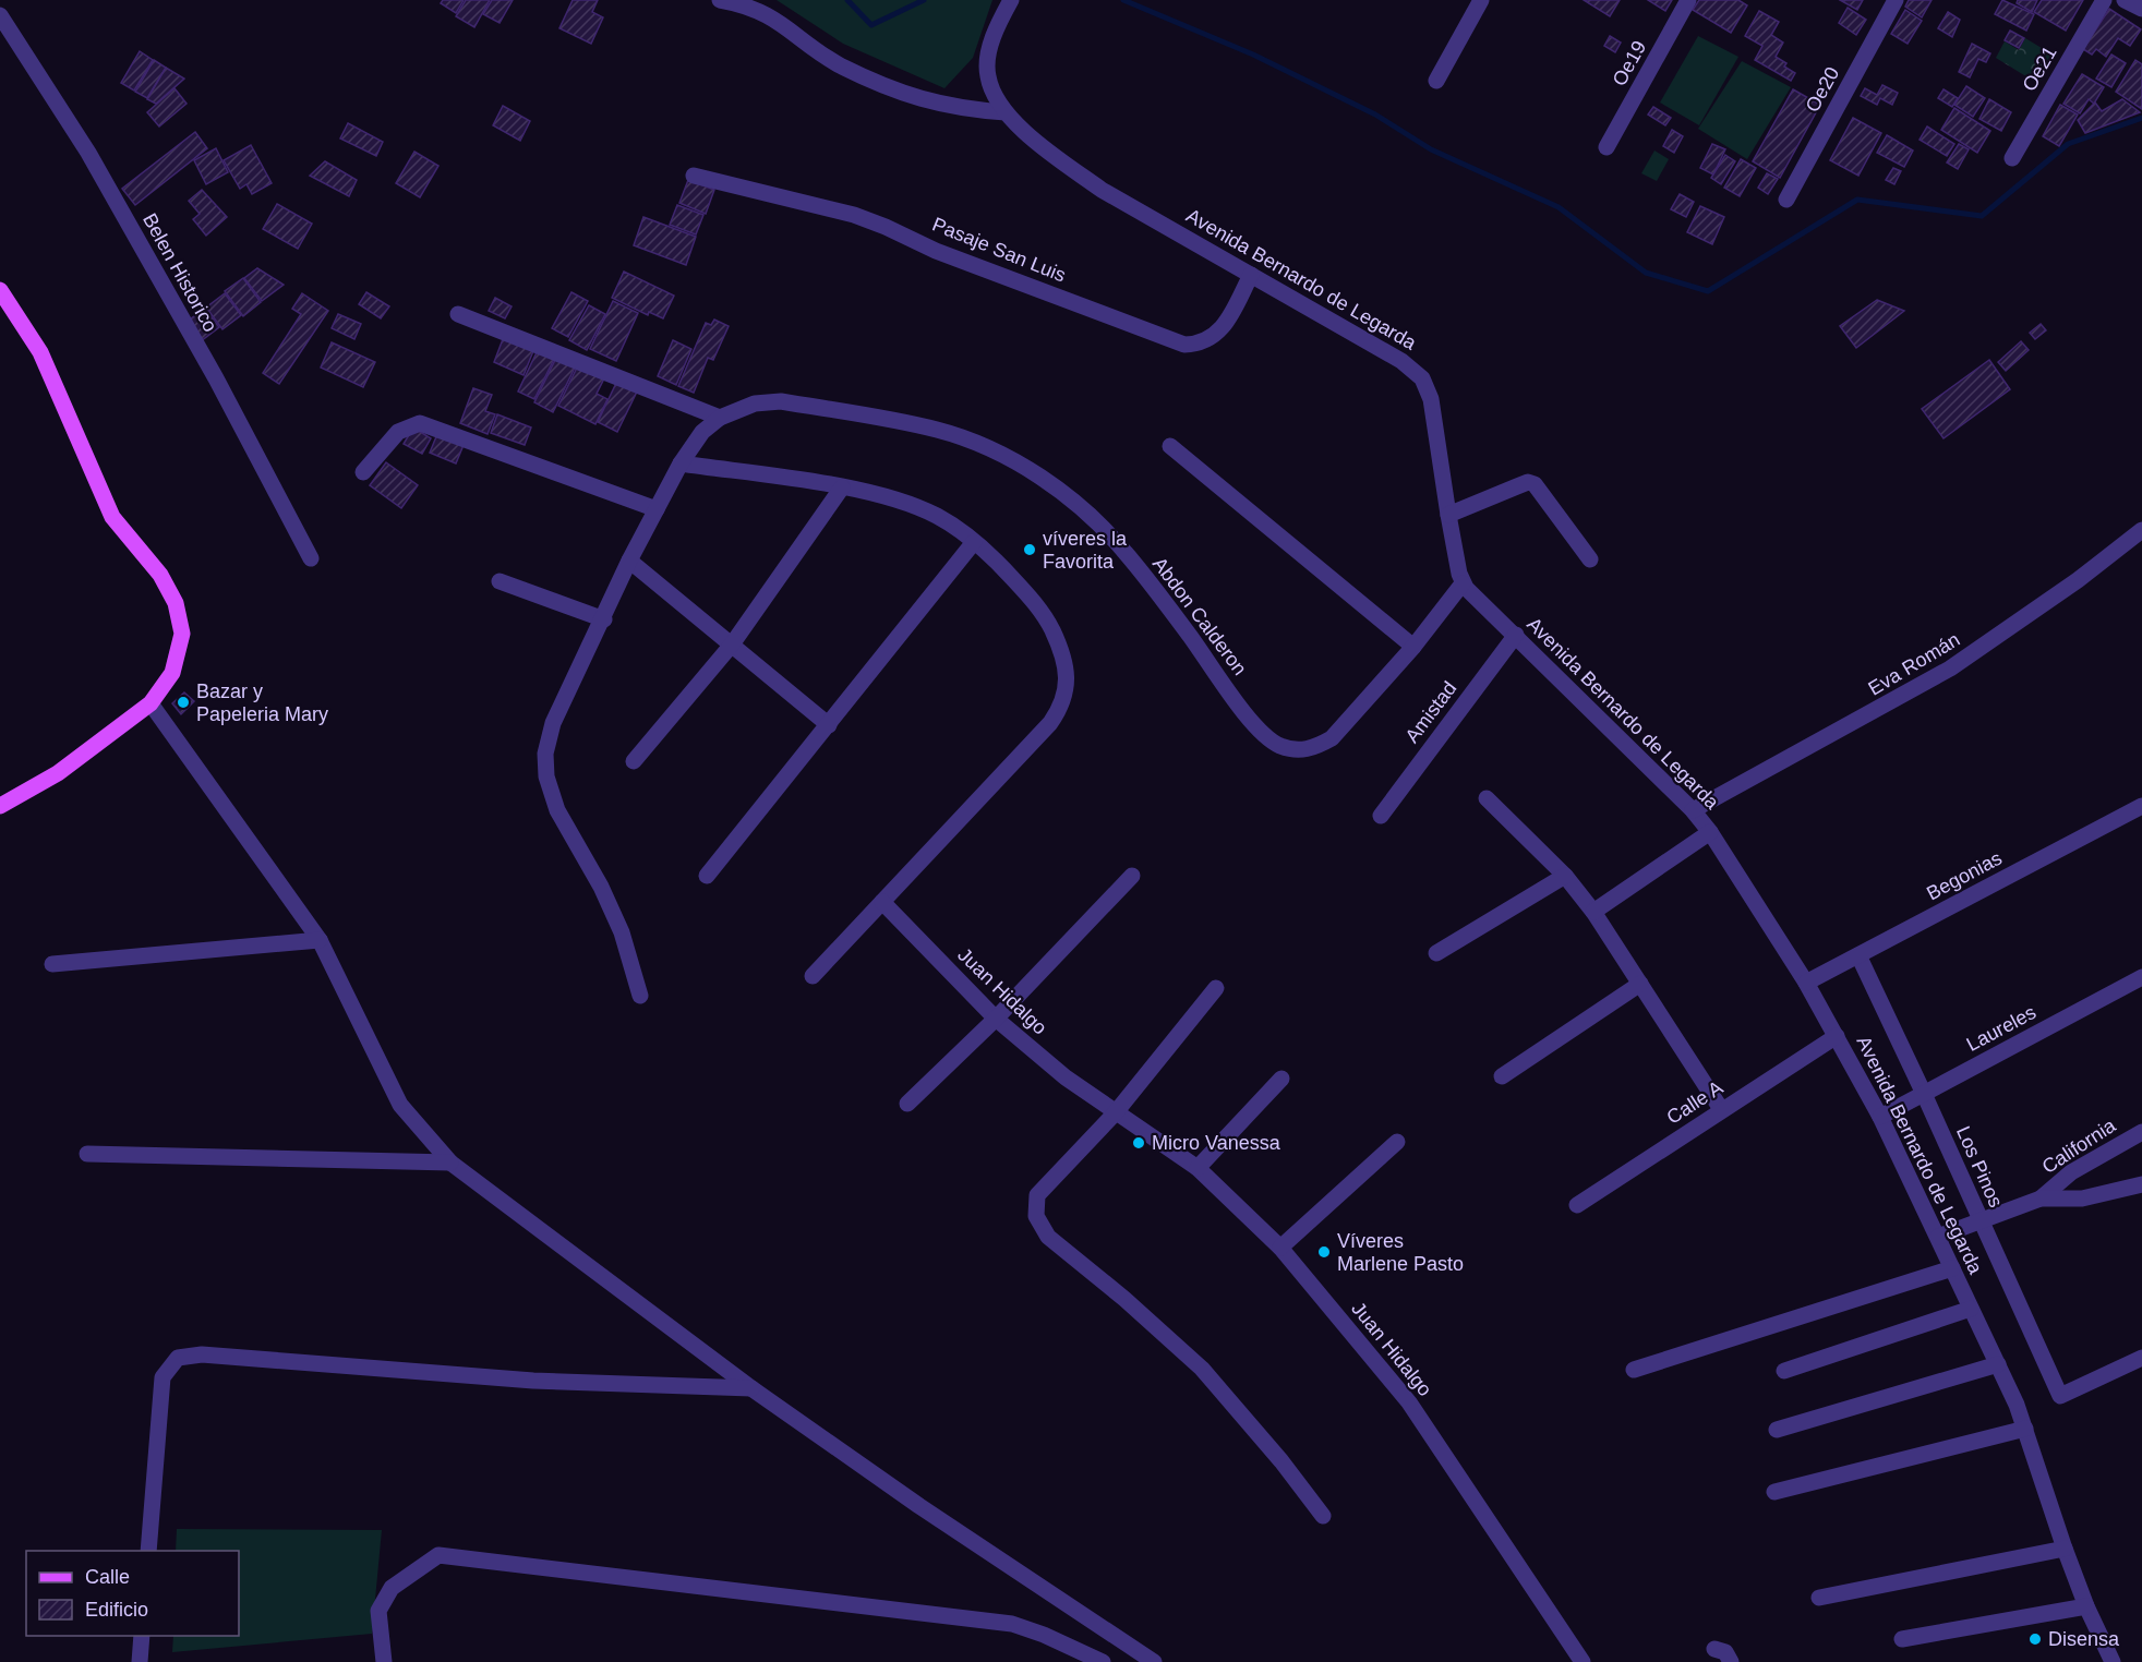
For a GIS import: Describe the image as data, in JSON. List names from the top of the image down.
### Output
{
  "streets": {
    "street": [
      "Oe19",
      "Oe21",
      "Oe20",
      "Pasaje San Luis",
      "Belen Historico",
      "Avenida Bernardo de Legarda",
      "Abdon Calderon",
      "Eva Román",
      "Amistad",
      "Begonias",
      "Juan Hidalgo",
      "Laureles",
      "Calle A",
      "California",
      "Los Pinos"
    ]
  },
  "crossings": [
    ["Pasaje San Luis", "Avenida Bernardo de Legarda"],
    ["Avenida Bernardo de Legarda", "Abdon Calderon"],
    ["Avenida Bernardo de Legarda", "Eva Román"],
    ["Avenida Bernardo de Legarda", "Amistad"],
    ["Avenida Bernardo de Legarda", "Begonias"],
    ["Avenida Bernardo de Legarda", "Laureles"],
    ["Avenida Bernardo de Legarda", "Calle A"],
    ["Begonias", "Los Pinos"],
    ["Laureles", "Los Pinos"]
  ],
  "places": [
    "víveres la Favorita",
    "Bazar y Papeleria Mary",
    "Micro Vanessa",
    "Víveres Marlene Pasto",
    "Disensa"
  ],
  "legend": ["Calle", "Edificio"]
}
